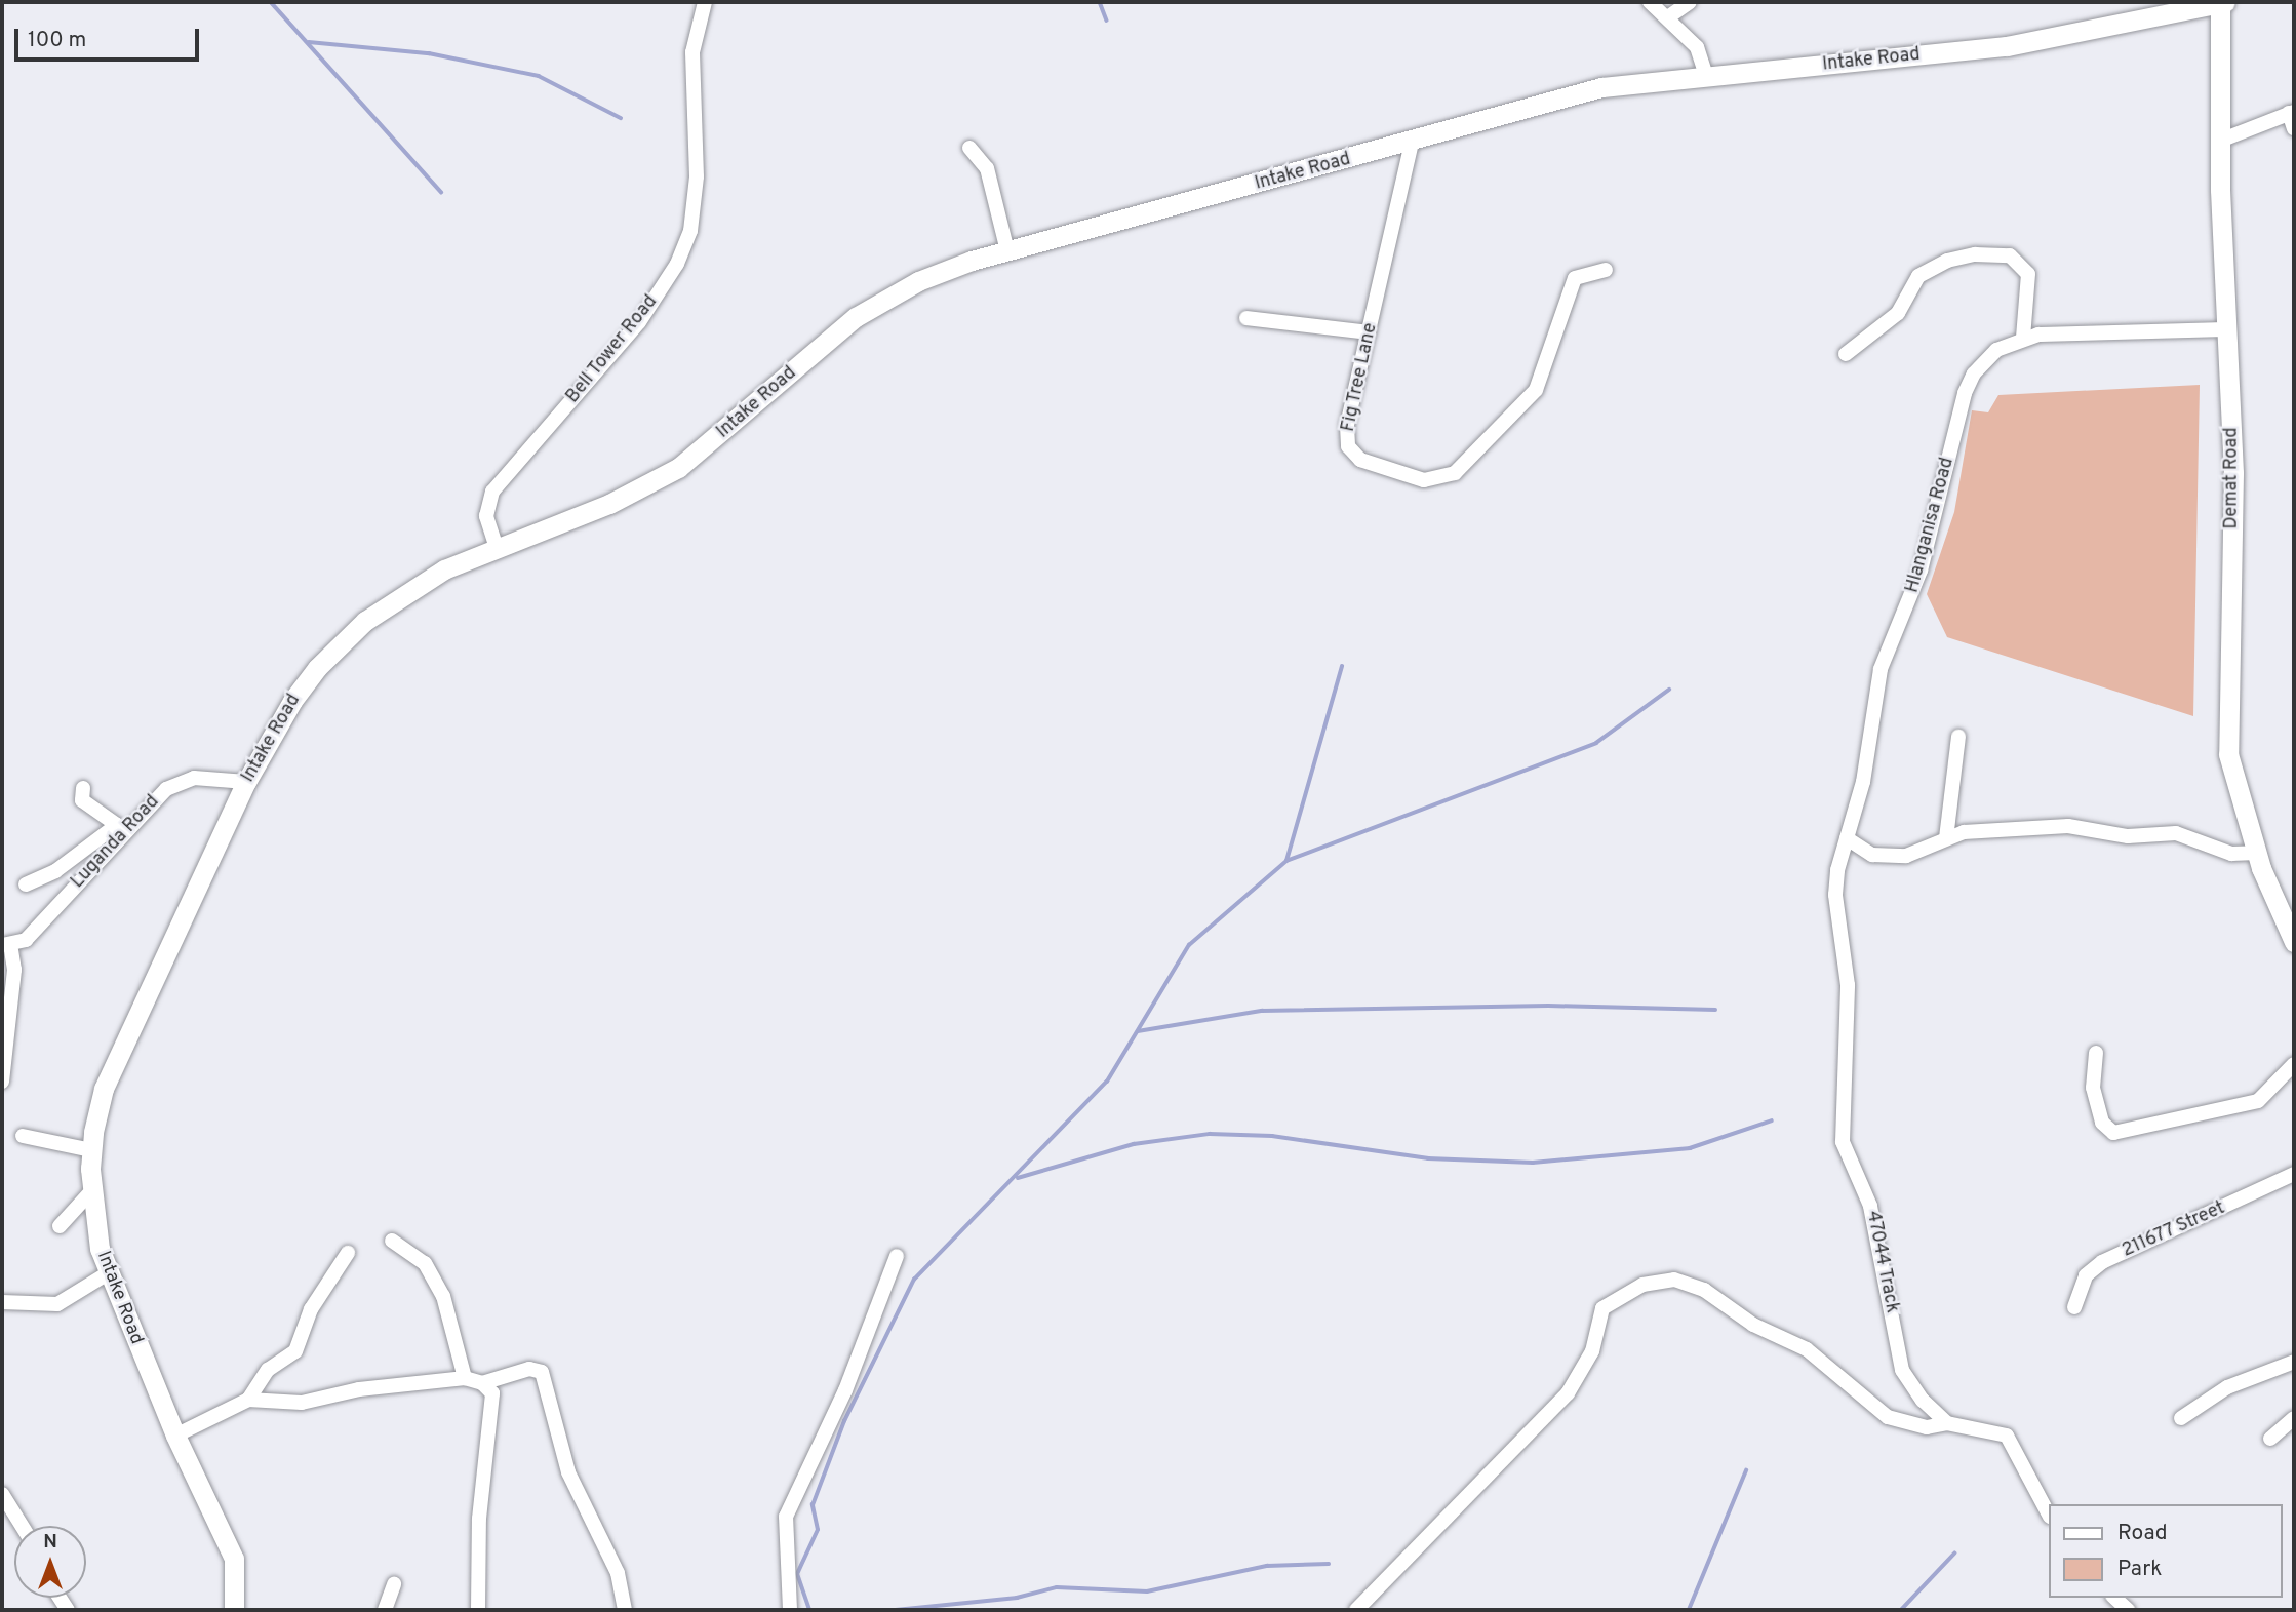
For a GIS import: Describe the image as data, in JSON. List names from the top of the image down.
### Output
{
  "streets": {
    "street": [
      "Intake Road",
      "Bell Tower Road",
      "Fig Tree Lane",
      "Demat Road",
      "Hlanganisa Road",
      "Luganda Road",
      "211677 Street",
      "47044 Track"
    ]
  },
  "crossings": [
    ["Intake Road", "Bell Tower Road"],
    ["Intake Road", "Fig Tree Lane"],
    ["Intake Road", "Demat Road"],
    ["Intake Road", "Luganda Road"],
    ["Demat Road", "Hlanganisa Road"],
    ["Hlanganisa Road", "47044 Track"]
  ],
  "legend": ["Road", "Park"],
  "scale_bar": "100 m",
  "north": "top"
}
